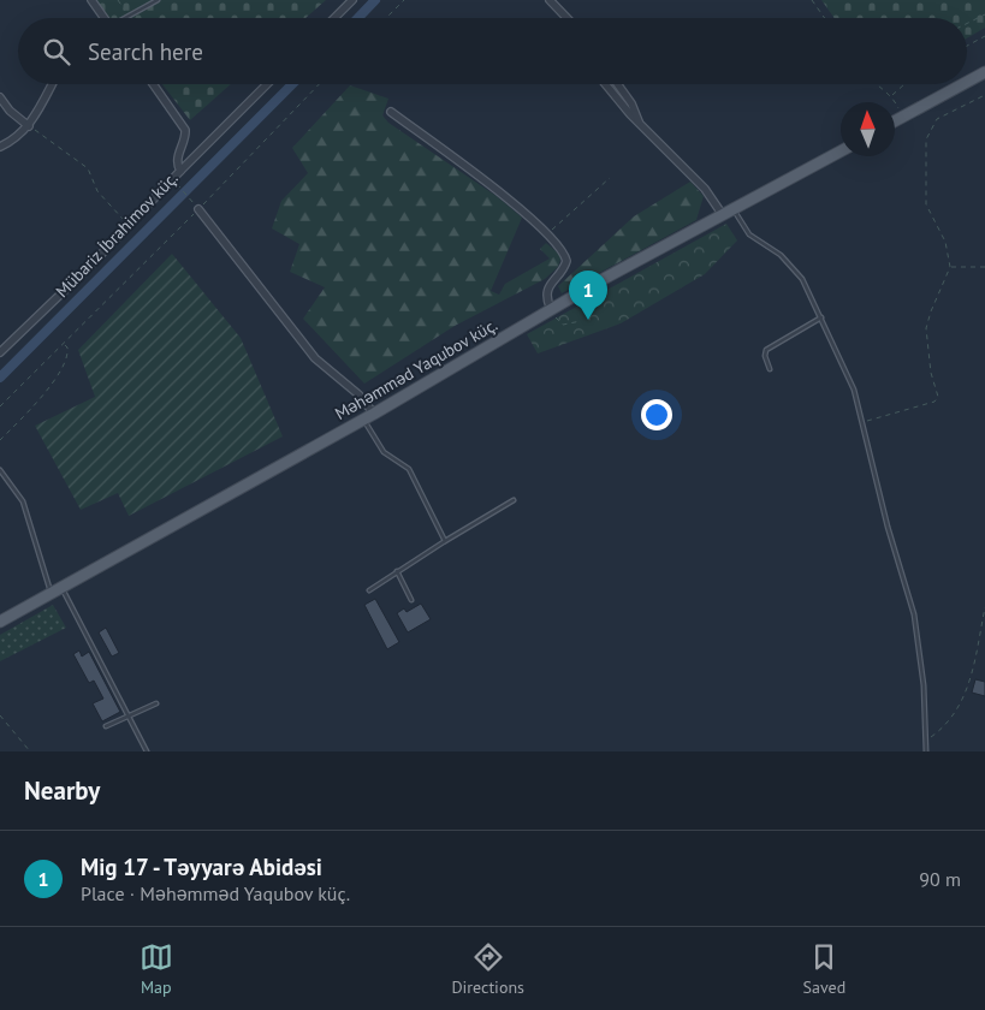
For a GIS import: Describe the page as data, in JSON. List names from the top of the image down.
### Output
{
  "streets": {
    "main road": ["Məhəmməd Yaqubov küç."],
    "street": ["Mübariz İbrahimov küç."]
  },
  "north": "top",
  "page": {
    "search": "Search here",
    "pins": "1",
    "heading": "Nearby",
    "list": [
      {
        "mark": "1",
        "name": "Mig 17 - Təyyarə Abidəsi",
        "note": "Place · Məhəmməd Yaqubov küç.",
        "value": "90 m"
      }
    ],
    "nav": ["Map", "Directions", "Saved"]
  }
}
